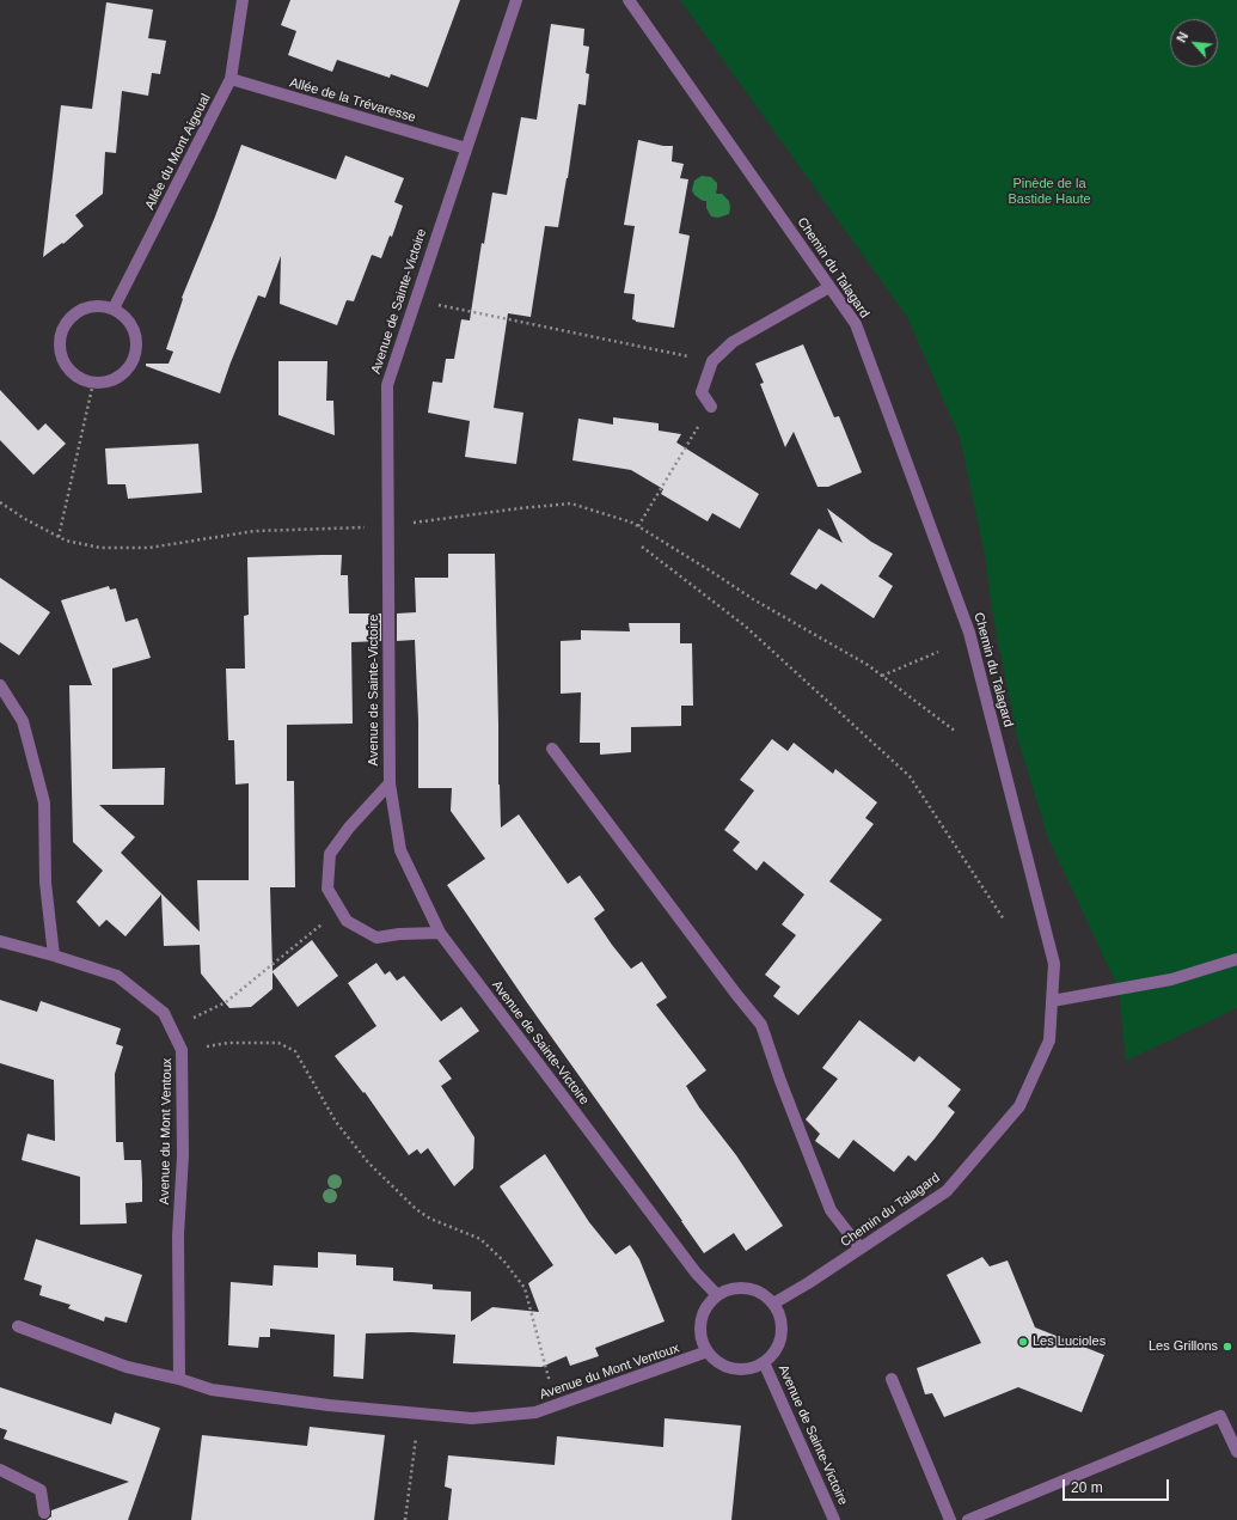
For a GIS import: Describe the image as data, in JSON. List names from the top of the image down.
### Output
{
  "streets": {
    "street": [
      "Allée de la Trévaresse",
      "Allée du Mont Aigoual",
      "Chemin du Talagard",
      "Avenue de Sainte-Victoire",
      "Avenue du Mont Ventoux"
    ]
  },
  "crossings": [
    ["Allée de la Trévaresse", "Allée du Mont Aigoual"],
    ["Allée de la Trévaresse", "Avenue de Sainte-Victoire"],
    ["Chemin du Talagard", "Avenue de Sainte-Victoire"],
    ["Chemin du Talagard", "Avenue du Mont Ventoux"],
    ["Avenue de Sainte-Victoire", "Avenue du Mont Ventoux"]
  ],
  "parks": ["Pinède de la Bastide Haute"],
  "places": ["Les Lucioles", "Les Grillons"],
  "scale_bar": "20 m",
  "north": "top left"
}
